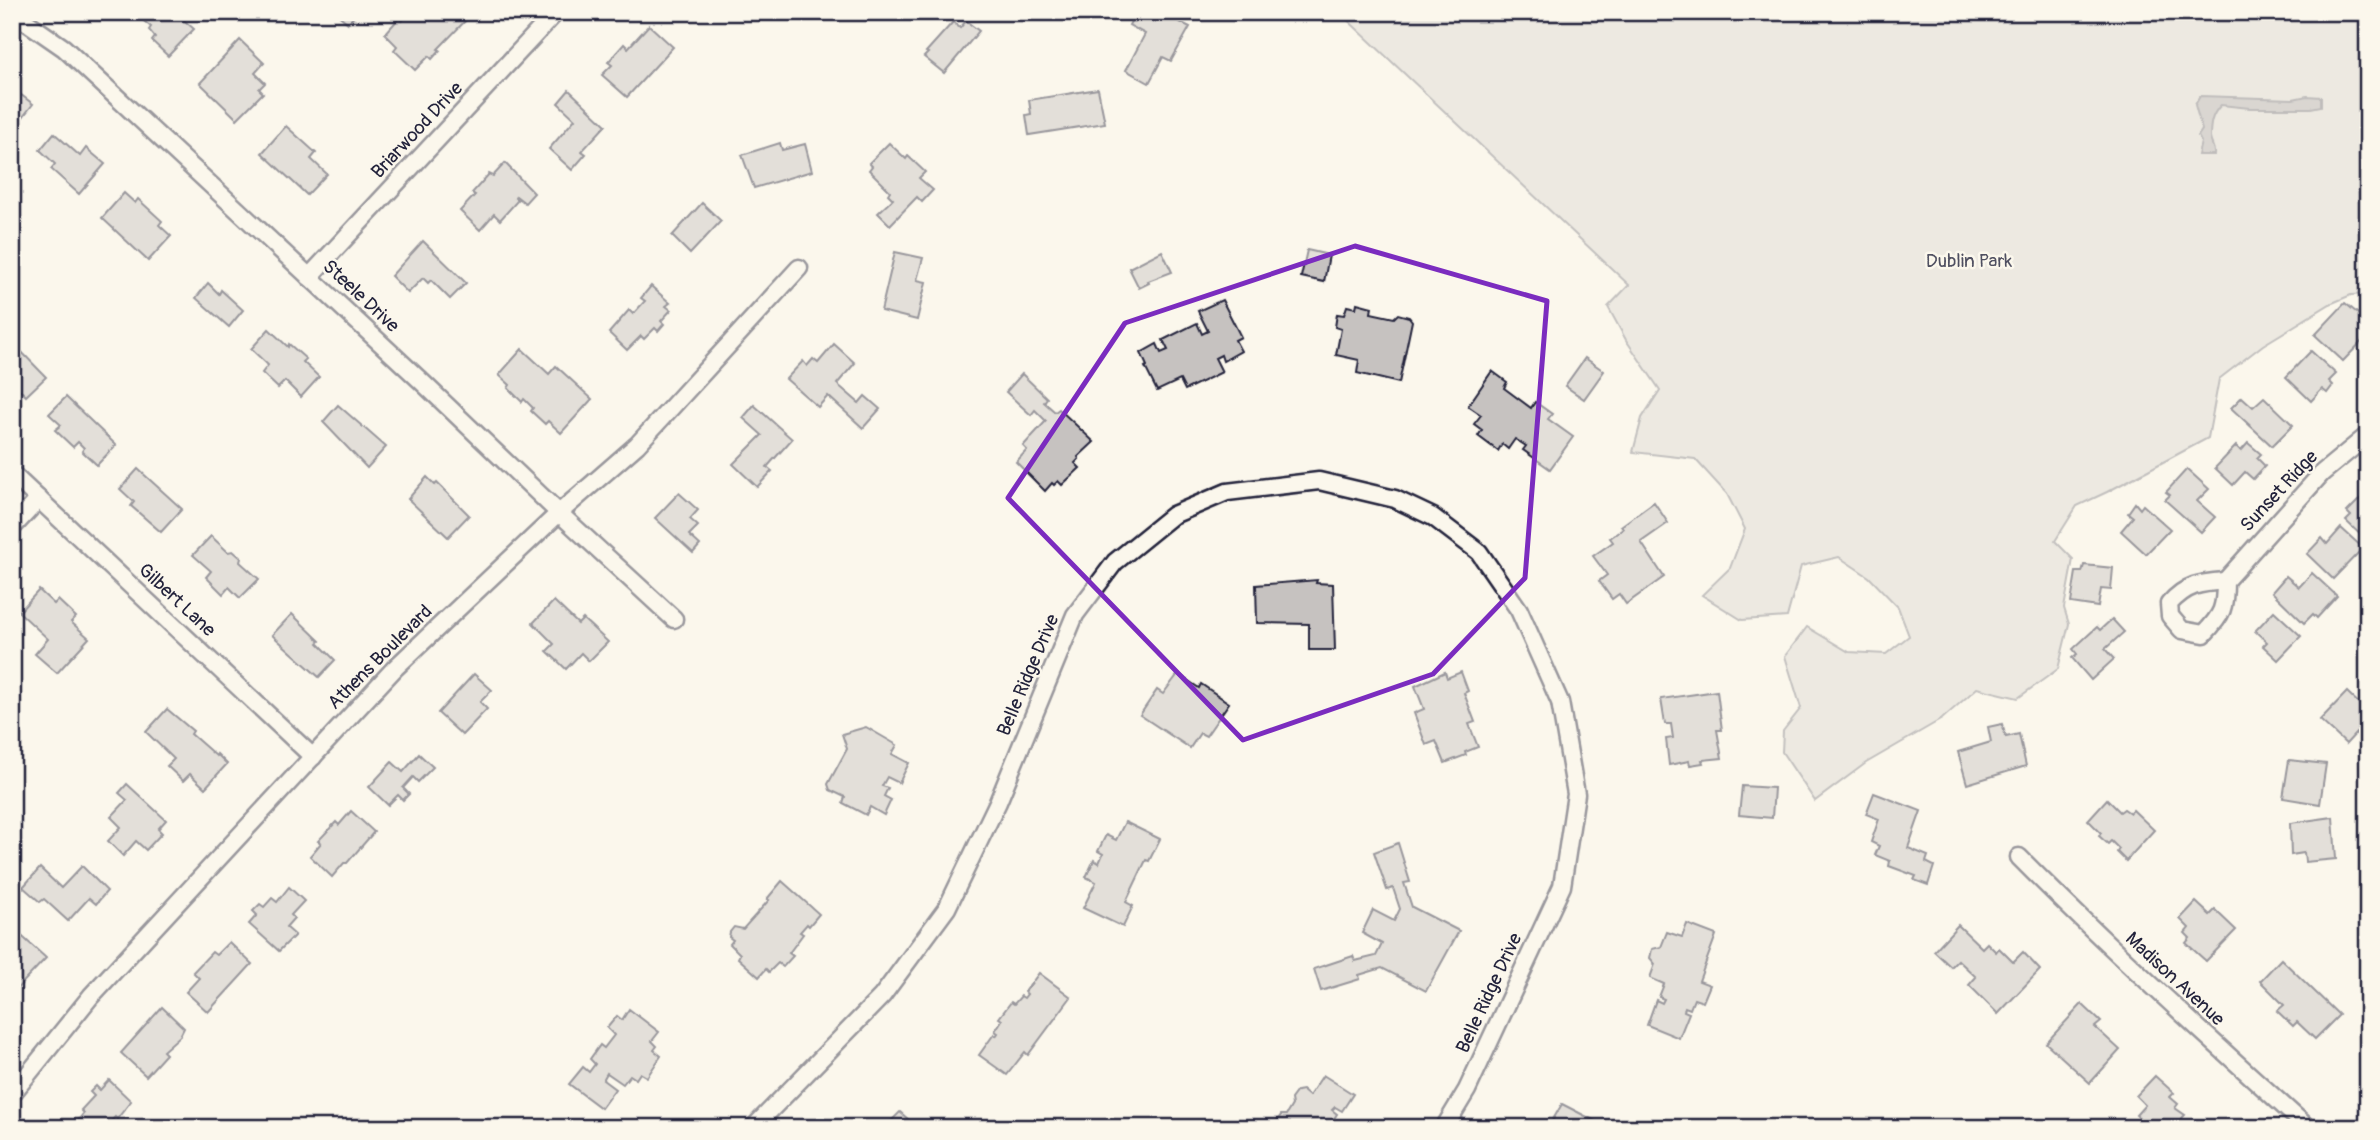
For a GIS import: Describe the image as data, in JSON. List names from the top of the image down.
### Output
{
  "streets": {
    "street": [
      "Briarwood Drive",
      "Steele Drive",
      "Sunset Ridge",
      "Gilbert Lane",
      "Athens Boulevard",
      "Belle Ridge Drive",
      "Madison Avenue"
    ]
  },
  "crossings": [
    ["Briarwood Drive", "Steele Drive"],
    ["Steele Drive", "Athens Boulevard"],
    ["Gilbert Lane", "Athens Boulevard"]
  ],
  "parks": ["Dublin Park"]
}
